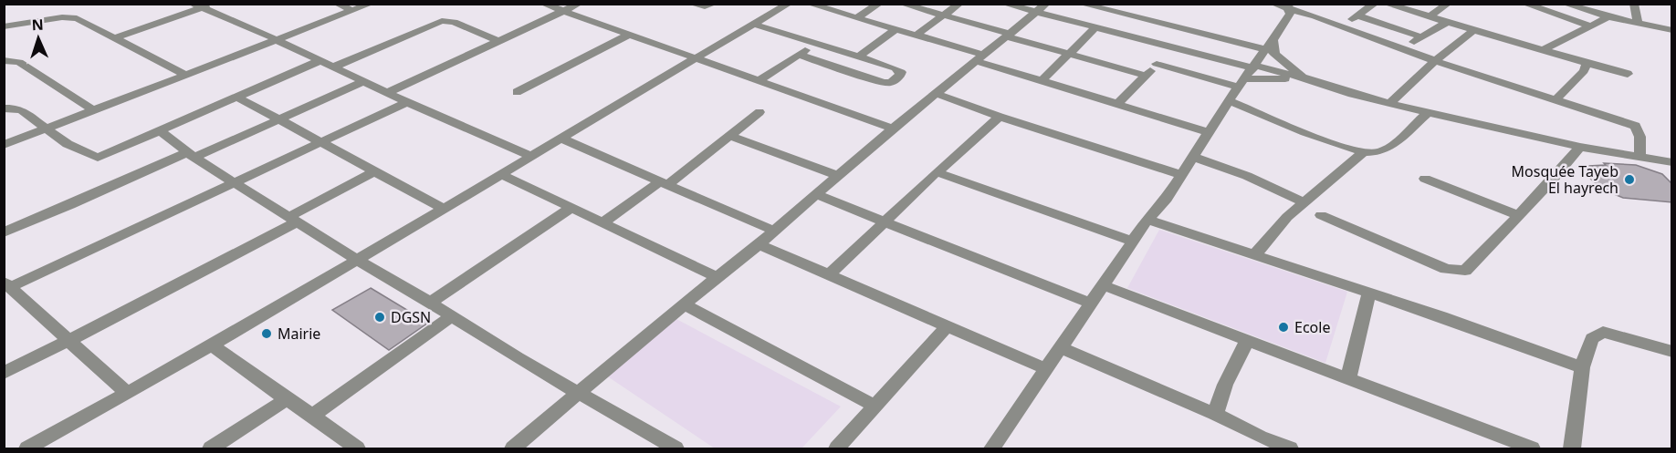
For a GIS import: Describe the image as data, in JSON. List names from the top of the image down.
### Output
{
  "places": [
    "Mosquée Tayeb El hayrech",
    "DGSN",
    "Ecole",
    "Mairie"
  ],
  "north": "top"
}
